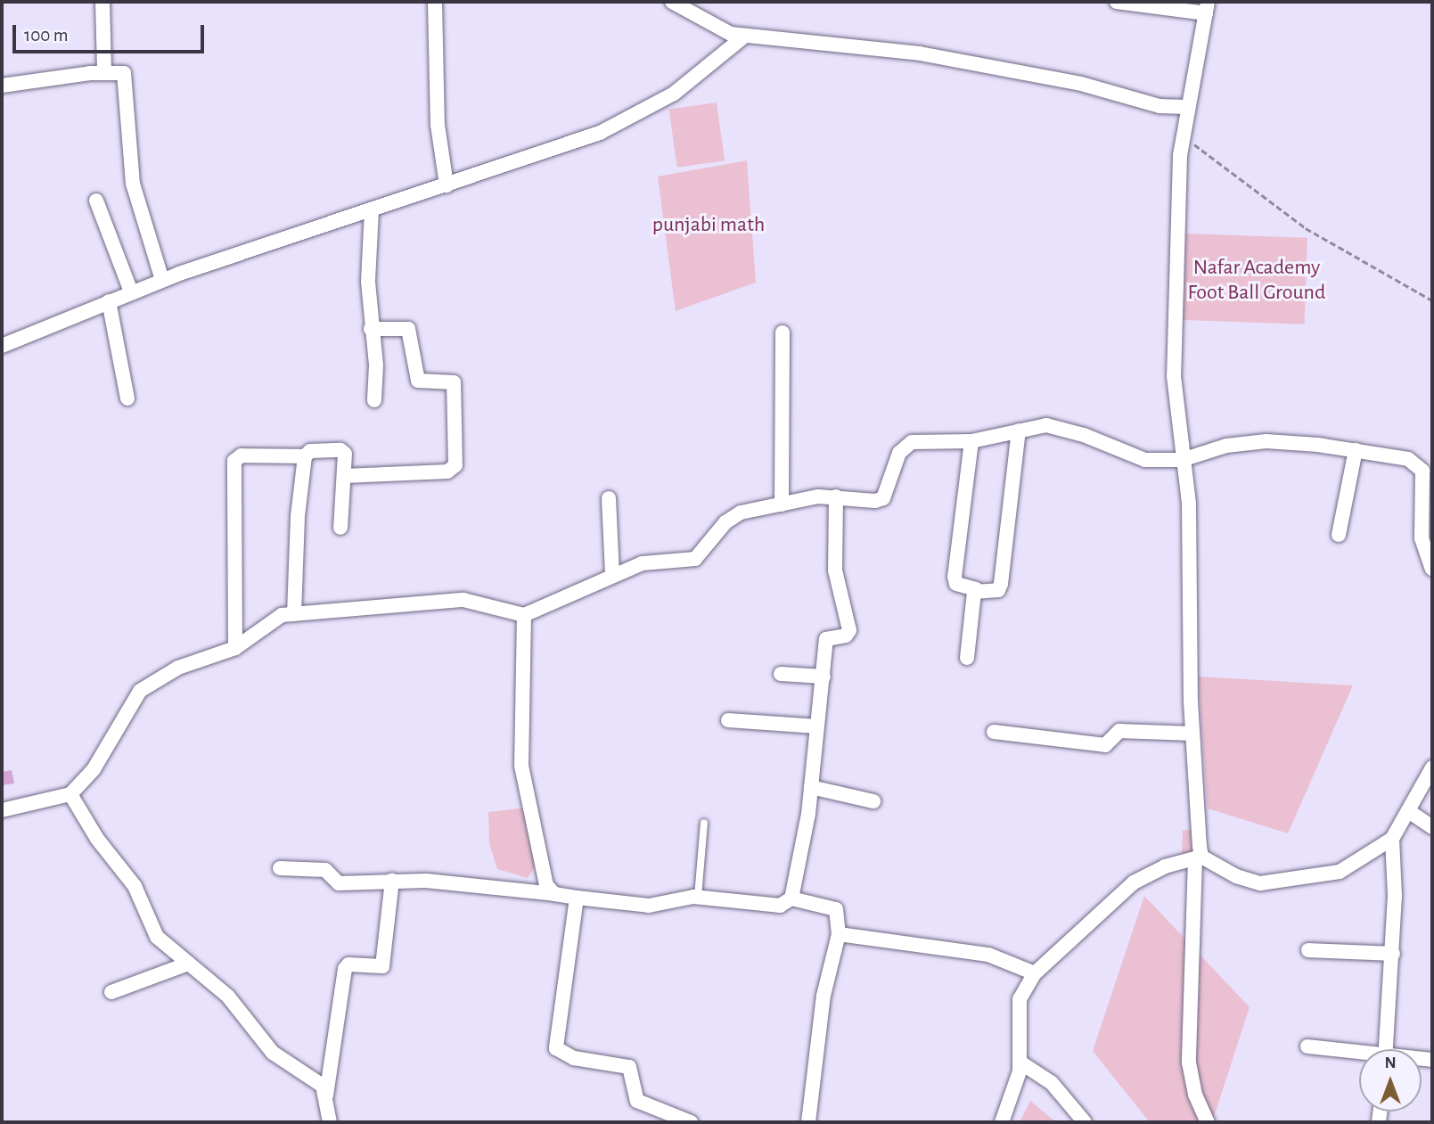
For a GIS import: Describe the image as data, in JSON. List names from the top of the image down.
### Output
{
  "parks": ["punjabi math", "Nafar Academy Foot Ball Ground"],
  "scale_bar": "100 m",
  "north": "top"
}
